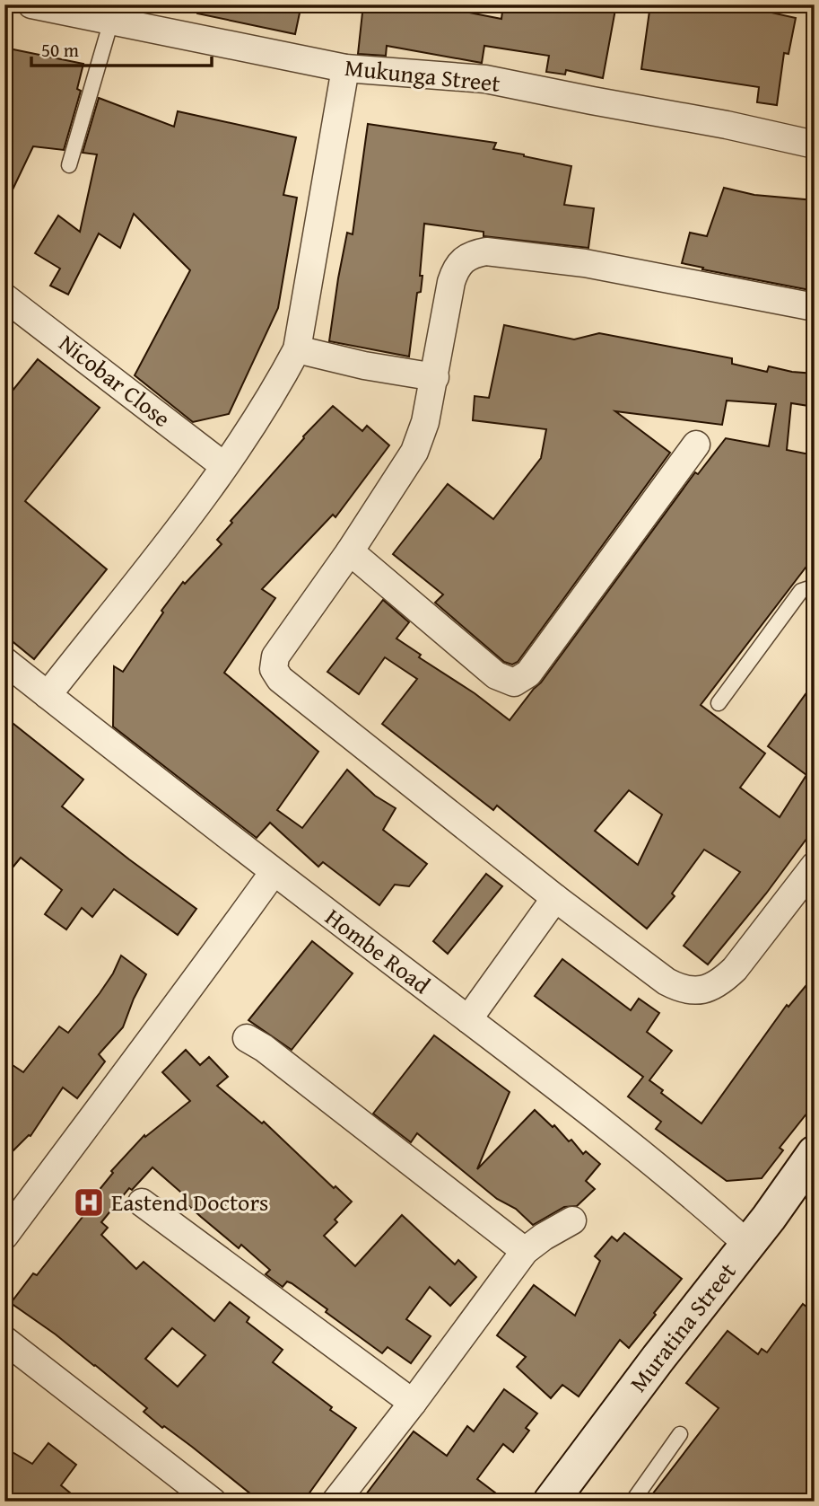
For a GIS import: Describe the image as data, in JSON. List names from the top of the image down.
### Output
{
  "streets": {
    "main road": ["Muratina Street"],
    "street": ["Mukunga Street", "Nicobar Close", "Hombe Road"]
  },
  "crossings": [
    ["Hombe Road", "Muratina Street"]
  ],
  "places": {
    "hospital": ["Eastend Doctors"]
  },
  "scale_bar": "50 m"
}
